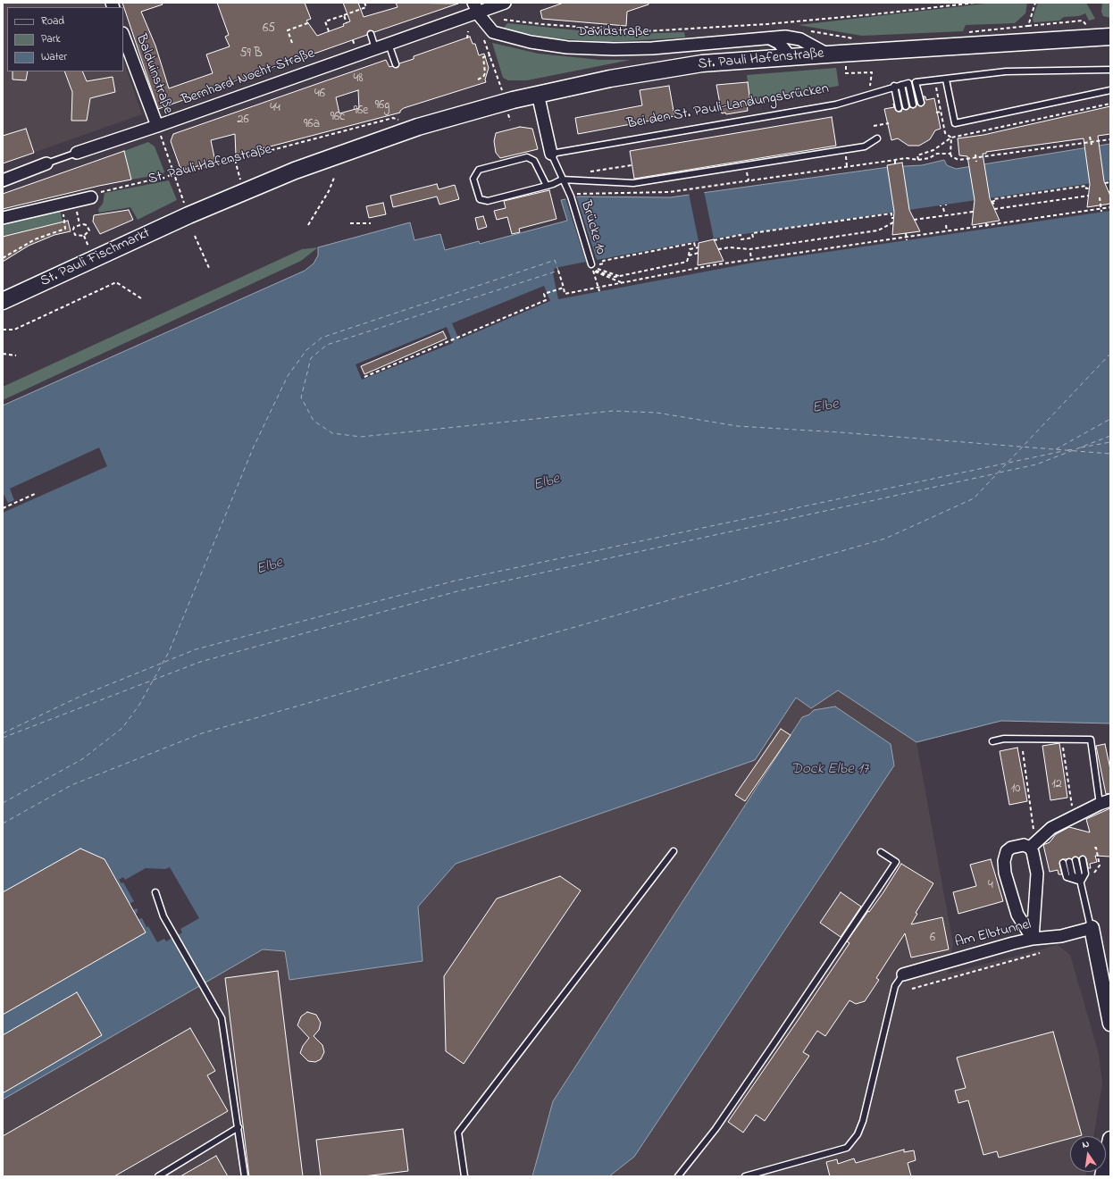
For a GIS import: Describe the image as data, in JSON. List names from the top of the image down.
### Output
{
  "streets": {
    "main road": ["St. Pauli Hafenstraße", "St. Pauli Fischmarkt"],
    "street": [
      "Davidstraße",
      "Balduinstraße",
      "Bernhard-Nocht-Straße",
      "Am Elbtunnel"
    ],
    "lane": ["Bei den St. Pauli-Landungsbrücken", "Brücke 10"]
  },
  "crossings": [
    ["Davidstraße", "St. Pauli Hafenstraße"],
    ["Davidstraße", "Bernhard-Nocht-Straße"],
    ["St. Pauli Hafenstraße", "St. Pauli Fischmarkt"],
    ["Balduinstraße", "Bernhard-Nocht-Straße"]
  ],
  "water": ["Elbe", "Dock Elbe 17"],
  "house_numbers": [
    "65",
    "59 B",
    "48",
    "46",
    "96g",
    "44",
    "96e",
    "96c",
    "26",
    "96a",
    "12",
    "10",
    "4",
    "6"
  ],
  "legend": ["Road", "Park", "Water"],
  "north": "top"
}
